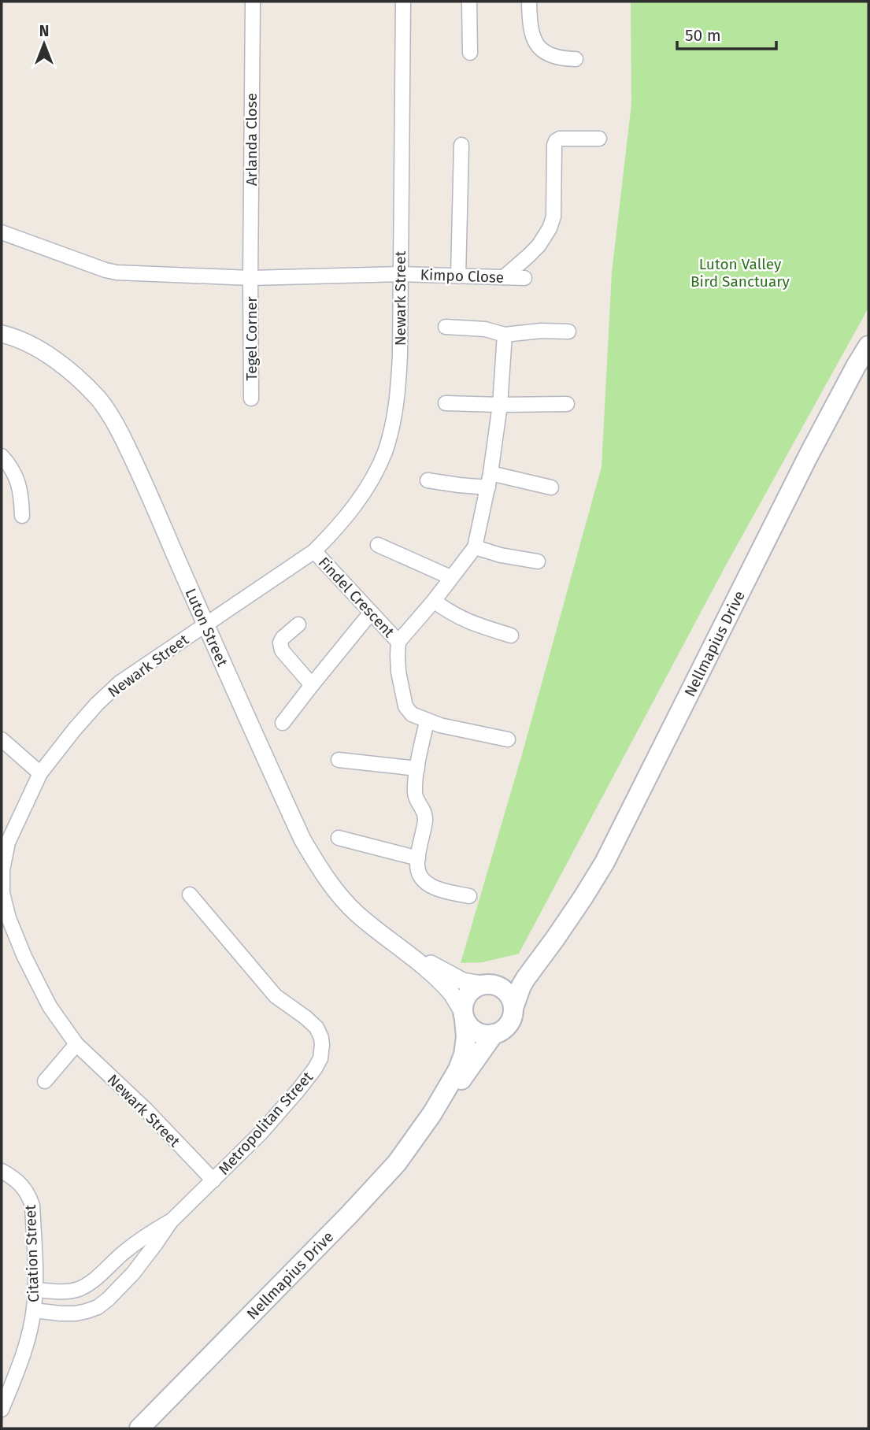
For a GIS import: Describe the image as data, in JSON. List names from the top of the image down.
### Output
{
  "streets": {
    "main road": ["Nellmapius Drive"],
    "street": [
      "Arlanda Close",
      "Kimpo Close",
      "Newark Street",
      "Tegel Corner",
      "Findel Crescent",
      "Luton Street",
      "Metropolitan Street",
      "Citation Street"
    ]
  },
  "crossings": [
    ["Arlanda Close", "Tegel Corner"],
    ["Kimpo Close", "Newark Street"],
    ["Newark Street", "Findel Crescent"],
    ["Newark Street", "Luton Street"],
    ["Newark Street", "Metropolitan Street"],
    ["Luton Street", "Nellmapius Drive"],
    ["Metropolitan Street", "Citation Street"]
  ],
  "parks": ["Luton Valley Bird Sanctuary"],
  "scale_bar": "50 m",
  "north": "top"
}
